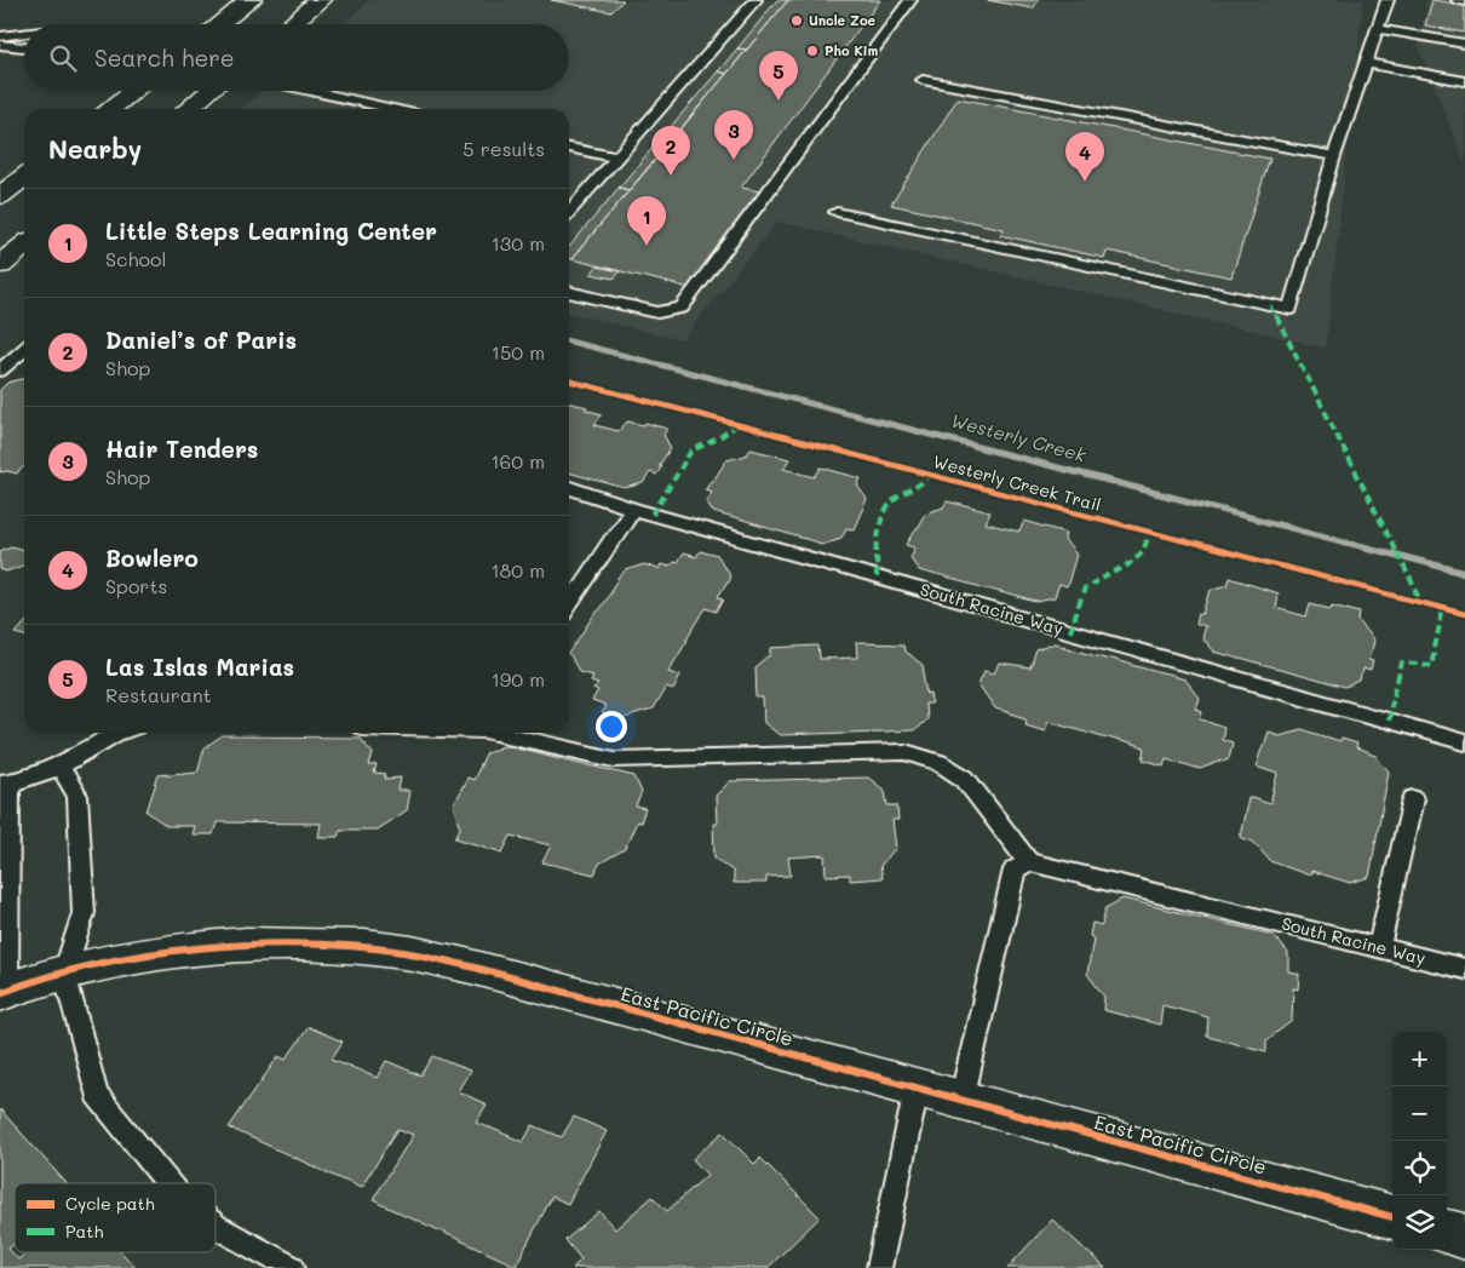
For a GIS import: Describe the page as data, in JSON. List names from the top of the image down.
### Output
{
  "streets": {
    "street": ["East Pacific Circle"],
    "lane": ["South Racine Way"],
    "cycle path": ["Westerly Creek Trail"]
  },
  "water": ["Westerly Creek"],
  "places": ["Uncle Zoe", "Pho Kim"],
  "legend": ["Cycle path", "Path"],
  "page": {
    "search": "Search here",
    "pins": [
      "5",
      "3",
      "2",
      "4",
      "1"
    ],
    "heading": ["Nearby", "5 results"],
    "list": [
      {
        "mark": "1",
        "name": "Little Steps Learning Center",
        "note": "School",
        "value": "130 m"
      },
      {
        "mark": "2",
        "name": "Daniel’s of Paris",
        "note": "Shop",
        "value": "150 m"
      },
      {
        "mark": "3",
        "name": "Hair Tenders",
        "note": "Shop",
        "value": "160 m"
      },
      {
        "mark": "4",
        "name": "Bowlero",
        "note": "Sports",
        "value": "180 m"
      },
      {
        "mark": "5",
        "name": "Las Islas Marias",
        "note": "Restaurant",
        "value": "190 m"
      }
    ],
    "map_buttons": ["+", "−"]
  }
}
